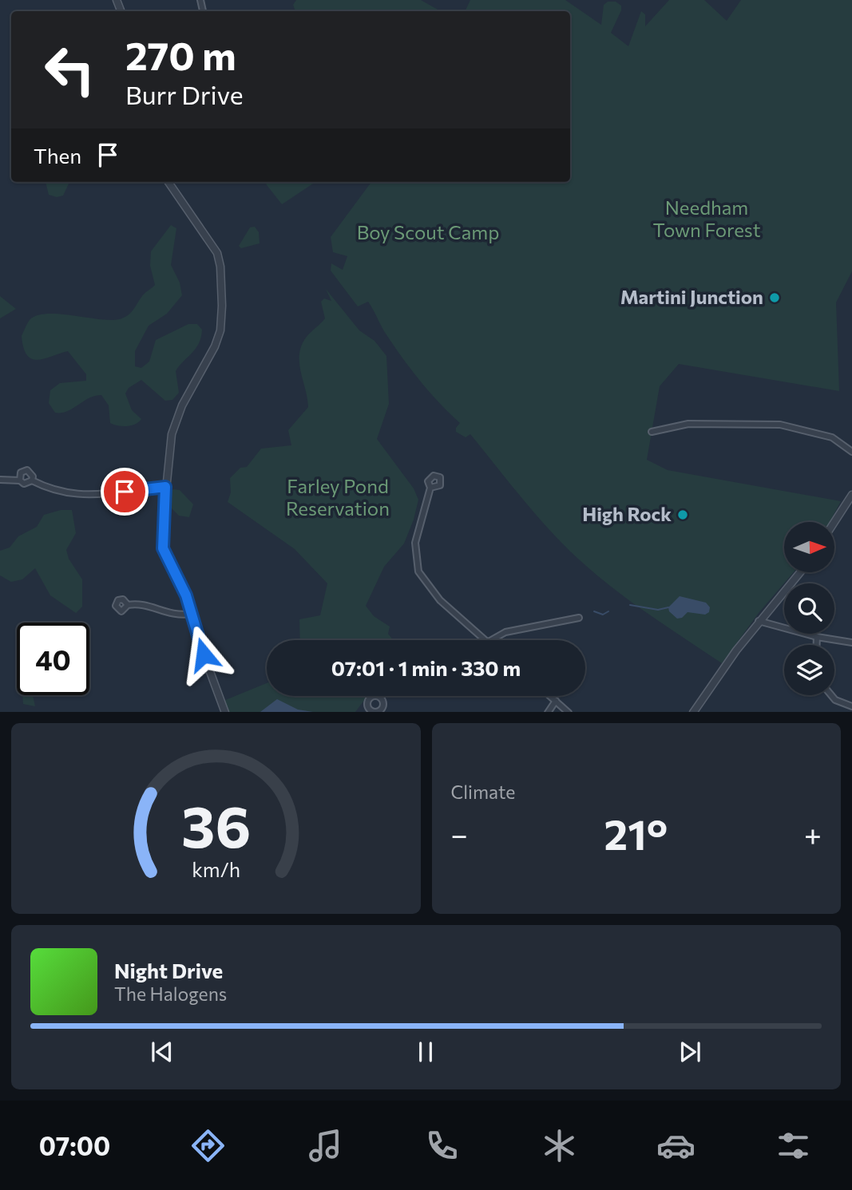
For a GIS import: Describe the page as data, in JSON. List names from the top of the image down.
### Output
{
  "parks": ["Needham Town Forest", "Boy Scout Camp", "Farley Pond Reservation"],
  "places": ["Martini Junction", "High Rock"],
  "north": "right",
  "page": {
    "turn": ["270 m", "Burr Drive"],
    "then": "Then",
    "limit": "40",
    "trip": "07:01 · 1 min · 330 m",
    "tile": "Climate",
    "heat": ["−", "21°", "+"],
    "song": ["Night Drive", "The Halogens"],
    "tabs": "07:00",
    "gauge": ["36", "km/h"]
  }
}
